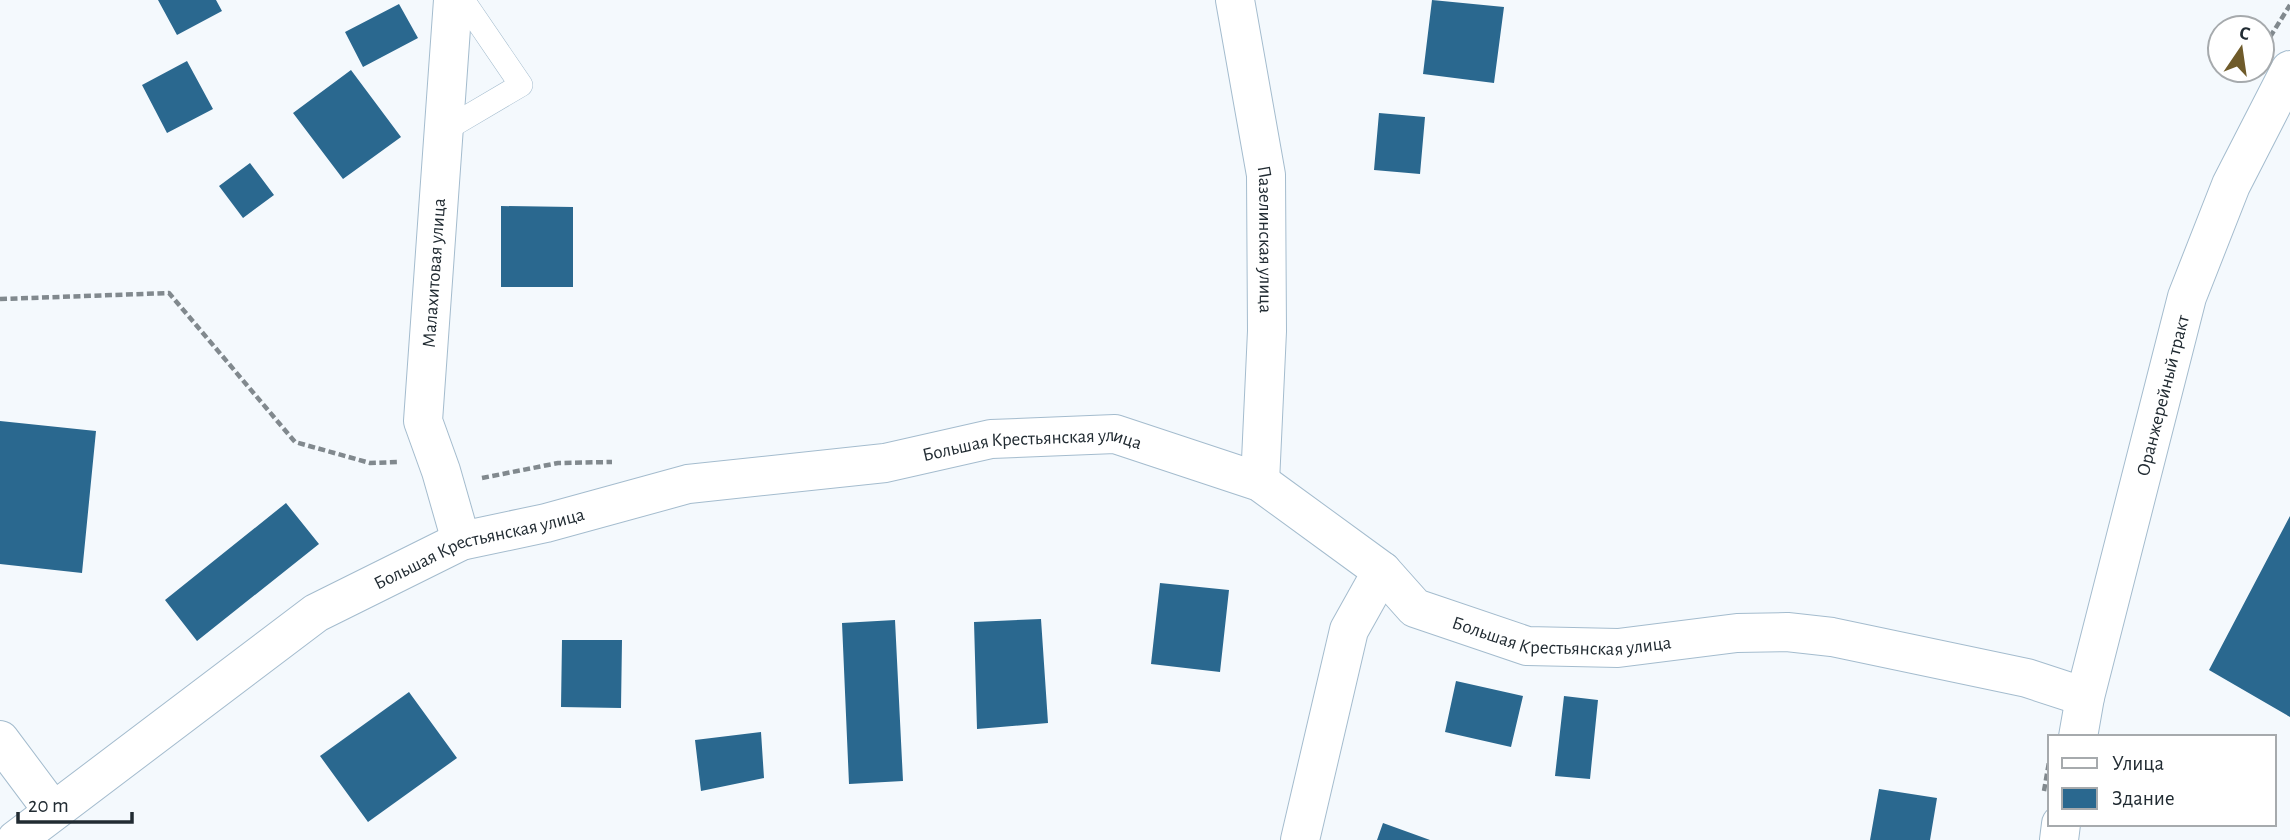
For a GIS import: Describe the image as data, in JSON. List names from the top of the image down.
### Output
{
  "streets": {
    "street": [
      "Пазелинская улица",
      "Малахитовая улица",
      "Оранжерейный тракт",
      "Большая Крестьянская улица"
    ]
  },
  "crossings": [
    ["Пазелинская улица", "Большая Крестьянская улица"],
    ["Малахитовая улица", "Большая Крестьянская улица"],
    ["Оранжерейный тракт", "Большая Крестьянская улица"]
  ],
  "legend": ["Улица", "Здание"],
  "scale_bar": "20 m",
  "north": "top"
}
